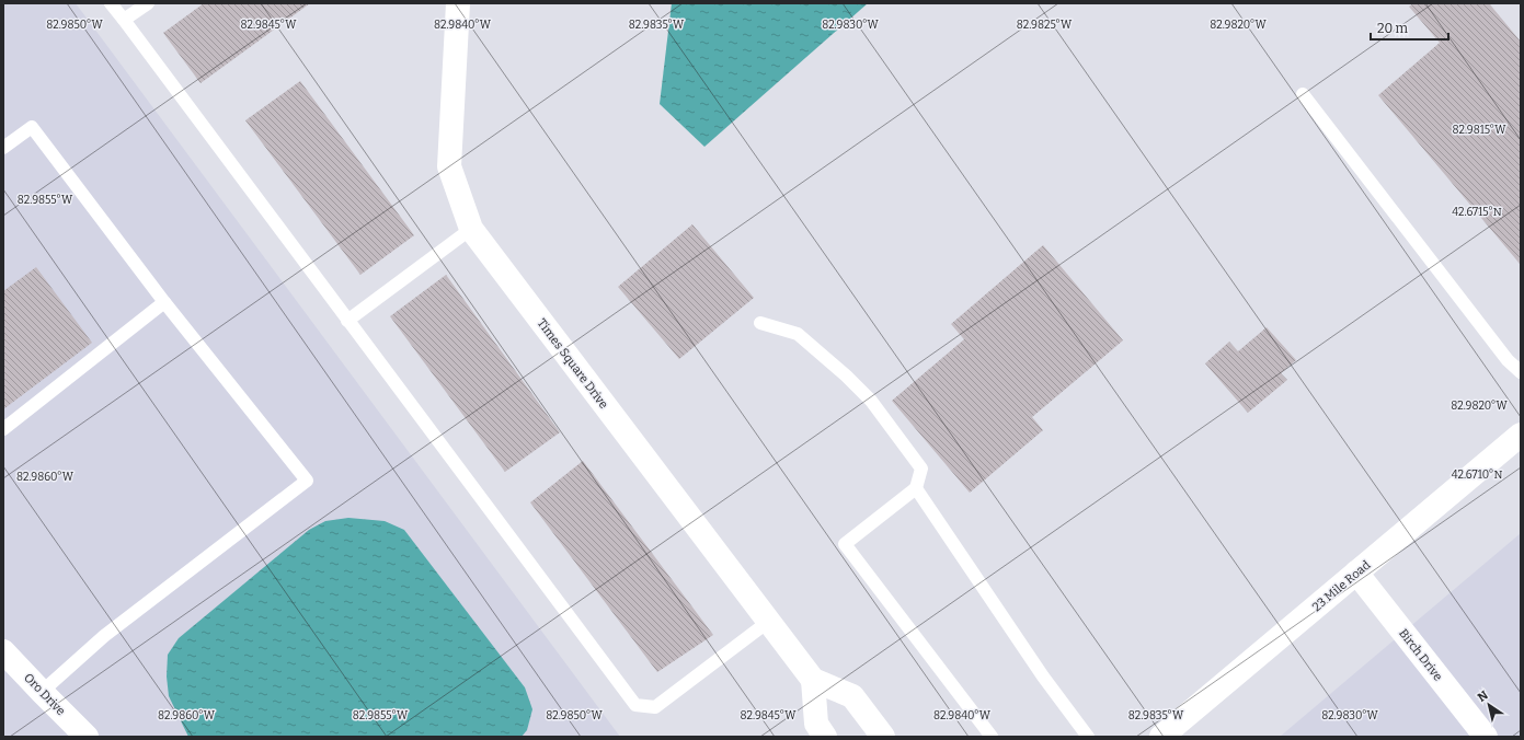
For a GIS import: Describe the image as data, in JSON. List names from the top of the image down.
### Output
{
  "streets": {
    "street": [
      "Times Square Drive",
      "23 Mile Road",
      "Birch Drive",
      "Oro Drive"
    ]
  },
  "crossings": [
    ["23 Mile Road", "Birch Drive"]
  ],
  "scale_bar": "20 m",
  "north": "top left",
  "coordinates": [
    "82.9850°W",
    "82.9845°W",
    "82.9840°W",
    "82.9835°W",
    "82.9830°W",
    "82.9825°W",
    "82.9820°W",
    "82.9815°W",
    "82.9855°W",
    "42.6715°N",
    "42.6710°N",
    "82.9860°W"
  ]
}
